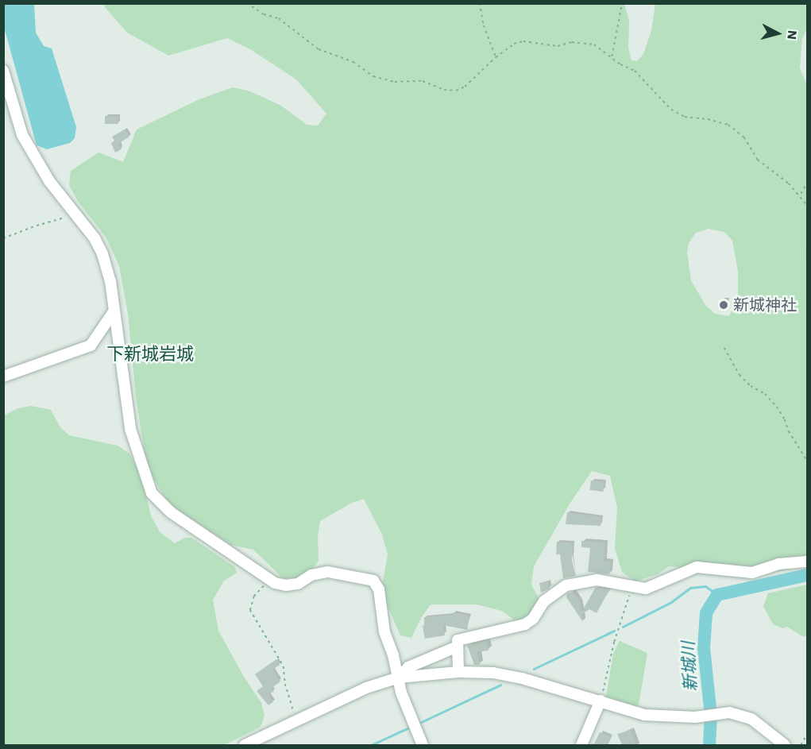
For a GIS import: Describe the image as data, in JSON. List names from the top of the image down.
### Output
{
  "districts": ["下新城岩城"],
  "water": ["新城川"],
  "places": ["新城神社"],
  "north": "right"
}
